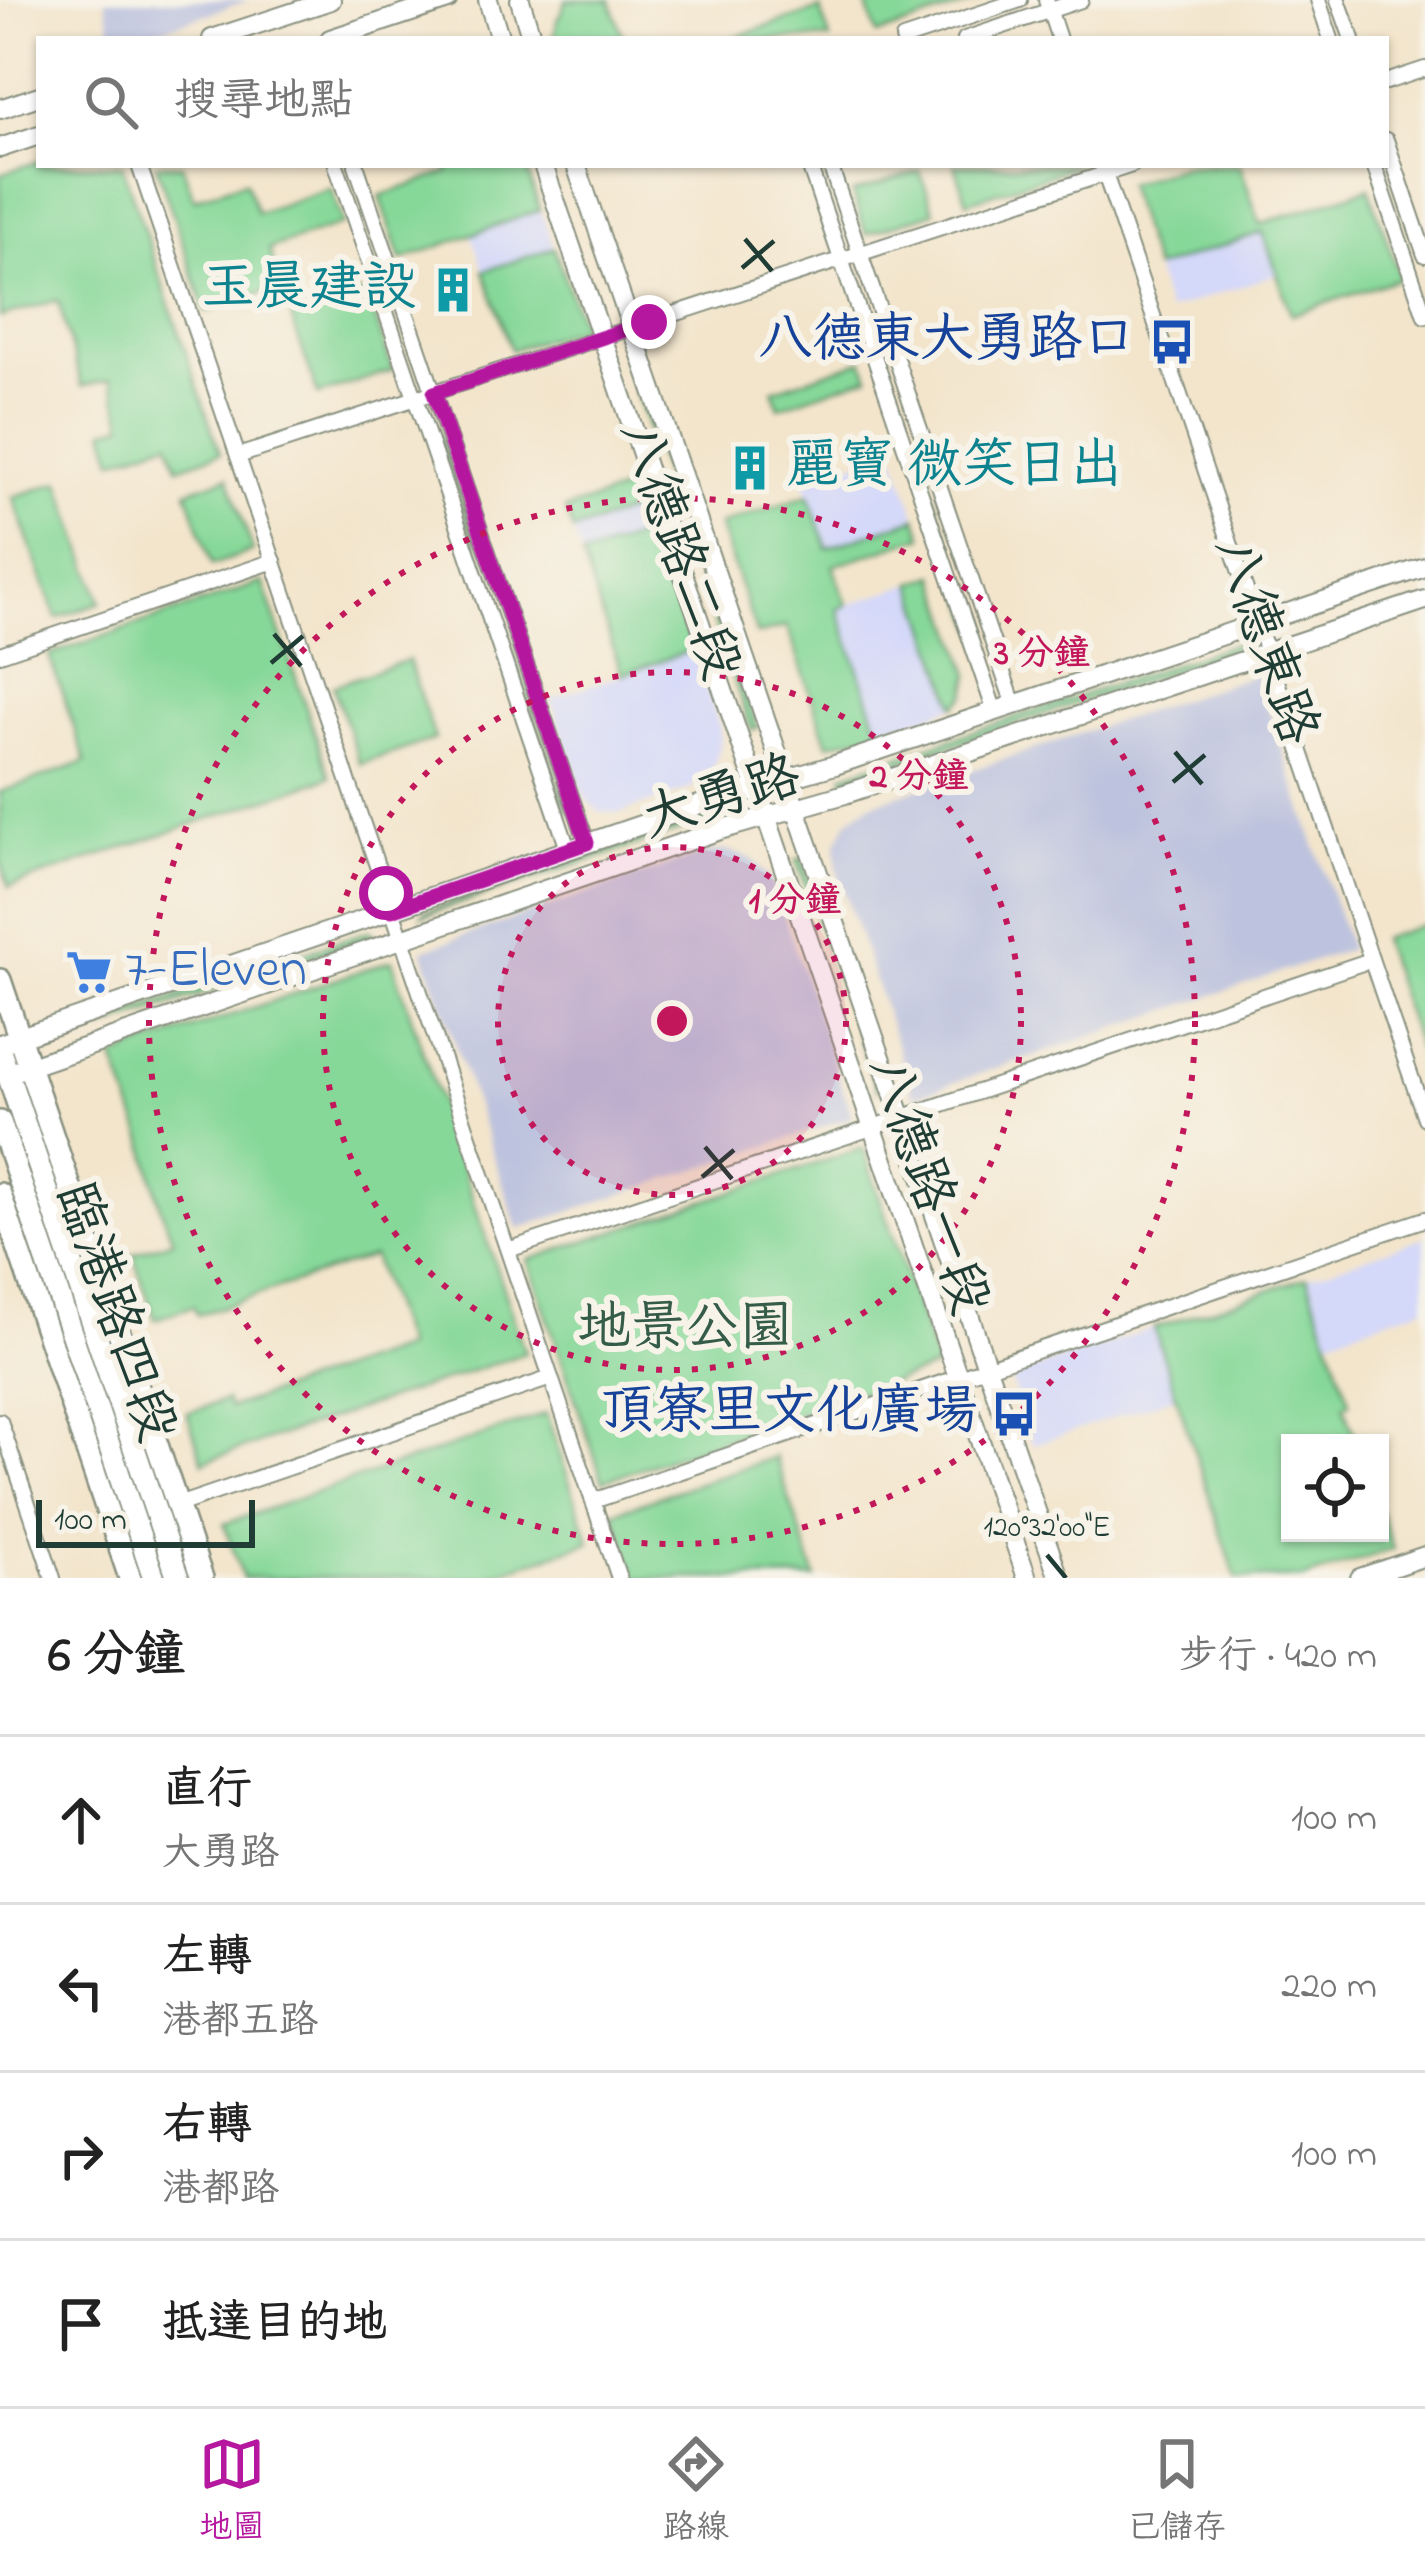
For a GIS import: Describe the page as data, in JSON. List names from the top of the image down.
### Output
{
  "streets": {
    "main road": ["臨港路四段"],
    "street": [
      "八德路二段",
      "八德東路",
      "大勇路",
      "八德路一段"
    ]
  },
  "crossings": [
    ["八德路二段", "大勇路"],
    ["八德路二段", "八德路一段"],
    ["八德東路", "大勇路"],
    ["大勇路", "八德路一段"],
    ["大勇路", "臨港路四段"]
  ],
  "parks": ["地景公園"],
  "places": {
    "building": ["玉晨建設", "麗寶 微笑日出"],
    "bus stop": ["八德東大勇路口", "頂寮里文化廣場"],
    "supermarket": ["7-Eleven"]
  },
  "scale_bar": "100 m",
  "page": {
    "search": "搜尋地點",
    "scale": "100 m",
    "heading": ["6 分鐘", "步行 · 420 m"],
    "list": [
      ["直行", "大勇路", "100 m"],
      ["左轉", "港都五路", "220 m"],
      ["右轉", "港都路", "100 m"],
      "抵達目的地"
    ],
    "nav": ["地圖", "路線", "已儲存"]
  },
  "coordinates": ["120°32'00\"E"],
  "rings": ["3 分鐘", "2 分鐘", "1 分鐘"]
}
